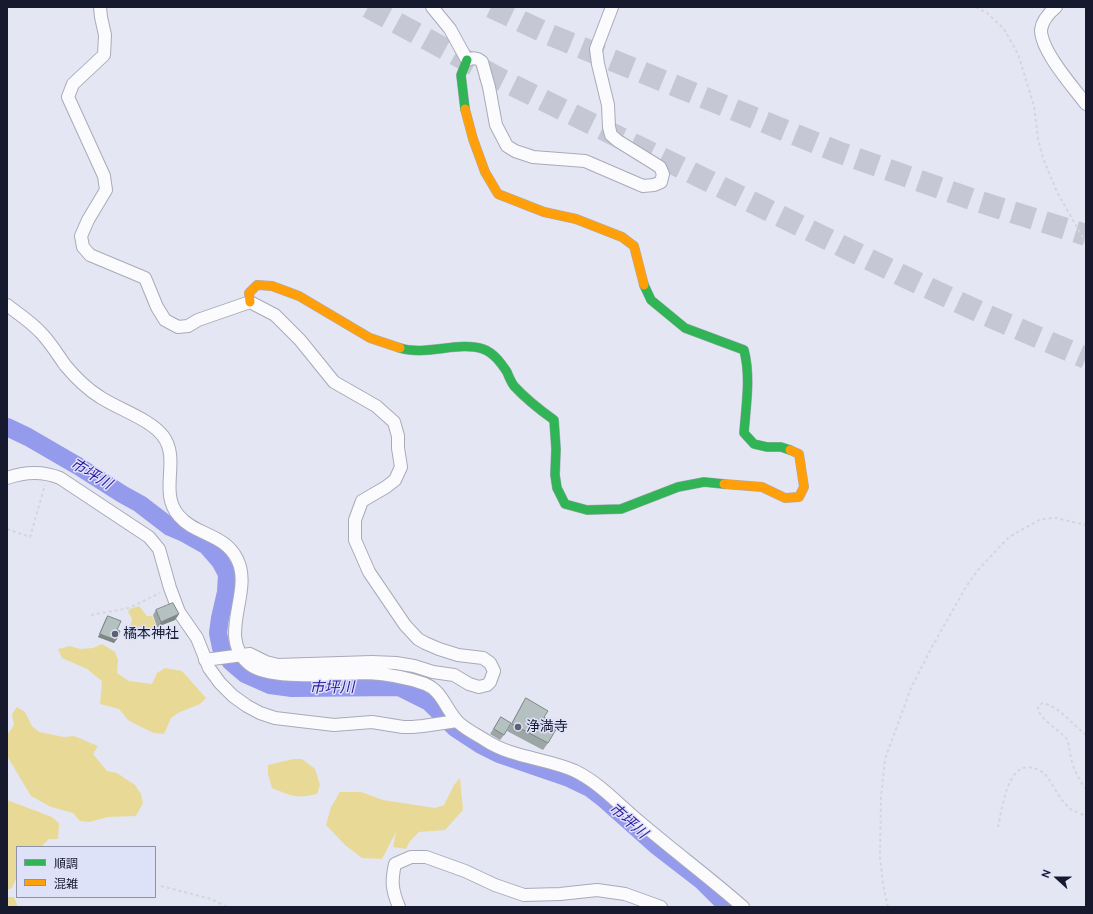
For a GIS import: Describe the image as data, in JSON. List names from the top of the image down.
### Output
{
  "water": ["市坪川"],
  "places": ["橘本神社", "浄満寺"],
  "legend": ["順調", "混雑"],
  "north": "left"
}
